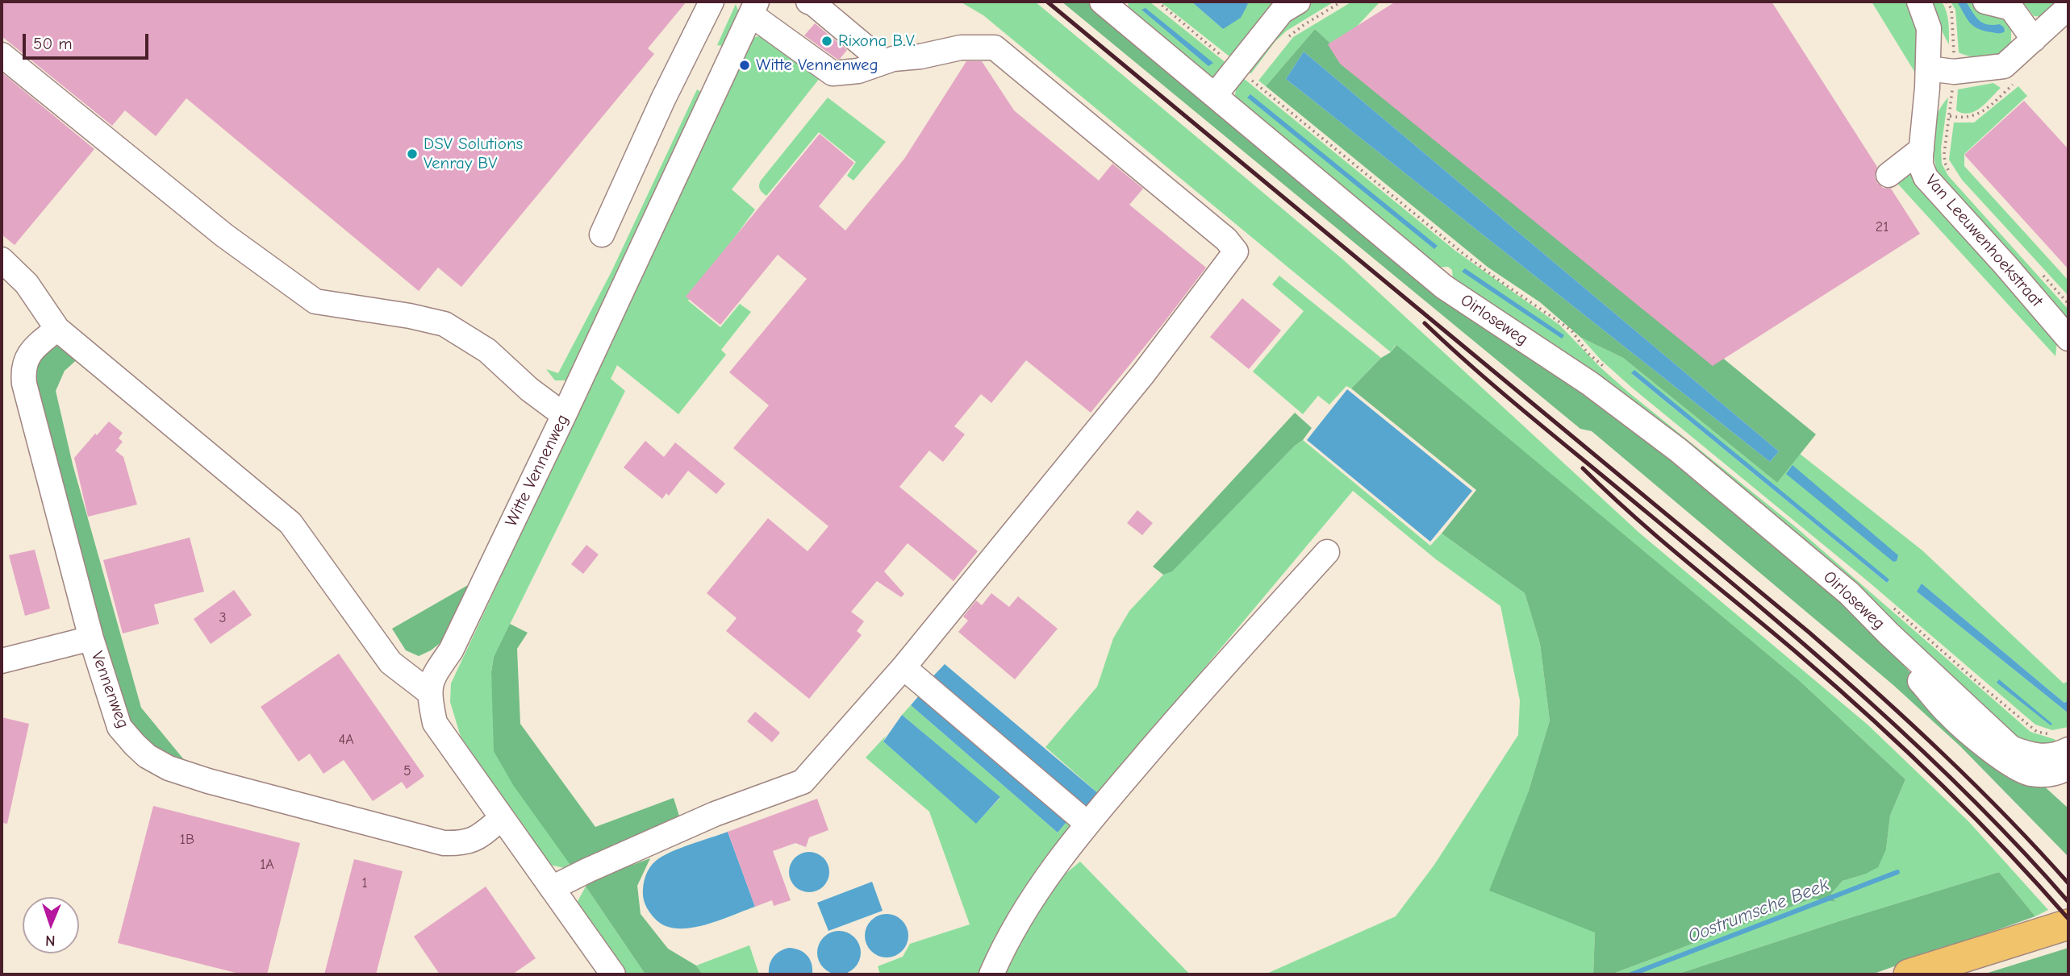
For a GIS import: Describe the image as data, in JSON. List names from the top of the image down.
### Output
{
  "streets": {
    "street": [
      "Van Leeuwenhoekstraat",
      "Oirloseweg",
      "Witte Vennenweg",
      "Vennenweg"
    ]
  },
  "water": ["Oostrumsche Beek"],
  "places": ["Rixona B.V.", "Witte Vennenweg", "DSV Solutions Venray BV"],
  "house_numbers": [
    "21",
    "3",
    "4A",
    "5",
    "1B",
    "1A",
    "1"
  ],
  "scale_bar": "50 m",
  "north": "bottom"
}
